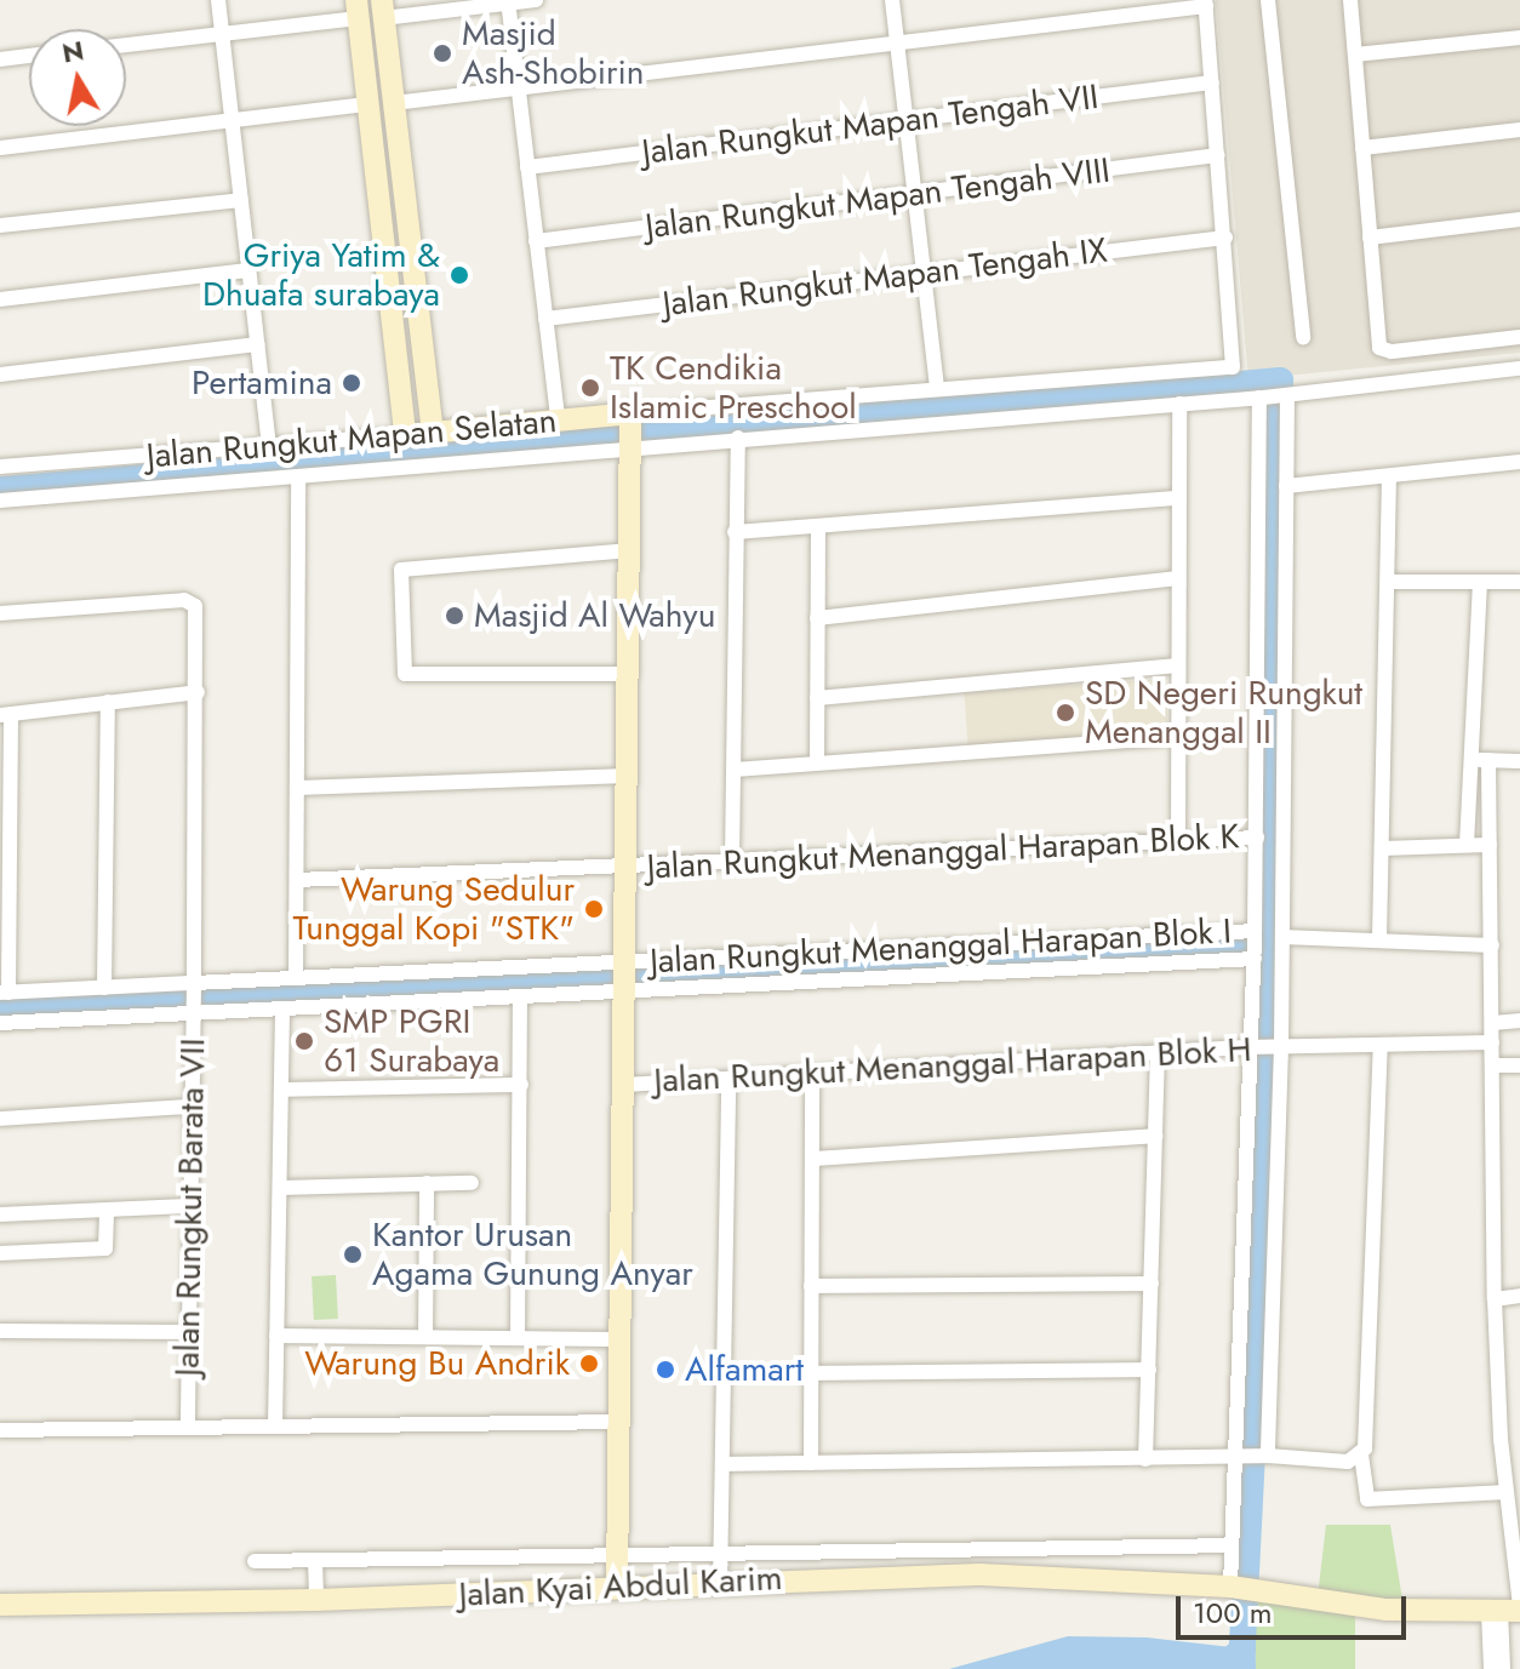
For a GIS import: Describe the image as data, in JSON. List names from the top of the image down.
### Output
{
  "streets": {
    "street": [
      "Jalan Rungkut Mapan Tengah VII",
      "Jalan Rungkut Mapan Tengah VIII",
      "Jalan Rungkut Mapan Tengah IX",
      "Jalan Rungkut Mapan Selatan",
      "Jalan Rungkut Menanggal Harapan Blok K",
      "Jalan Rungkut Menanggal Harapan Blok I",
      "Jalan Rungkut Menanggal Harapan Blok H",
      "Jalan Rungkut Barata VII",
      "Jalan Kyai Abdul Karim"
    ]
  },
  "crossings": [
    ["Jalan Rungkut Mapan Tengah IX", "Jalan Rungkut Mapan Selatan"]
  ],
  "places": [
    "Masjid Ash-Shobirin",
    "Griya Yatim & Dhuafa surabaya",
    "Pertamina",
    "TK Cendikia Islamic Preschool",
    "Masjid Al Wahyu",
    "SD Negeri Rungkut Menanggal II",
    "Warung Sedulur Tunggal Kopi \"STK\"",
    "SMP PGRI 61 Surabaya",
    "Kantor Urusan Agama Gunung Anyar",
    "Warung Bu Andrik",
    "Alfamart"
  ],
  "scale_bar": "100 m",
  "north": "top"
}
